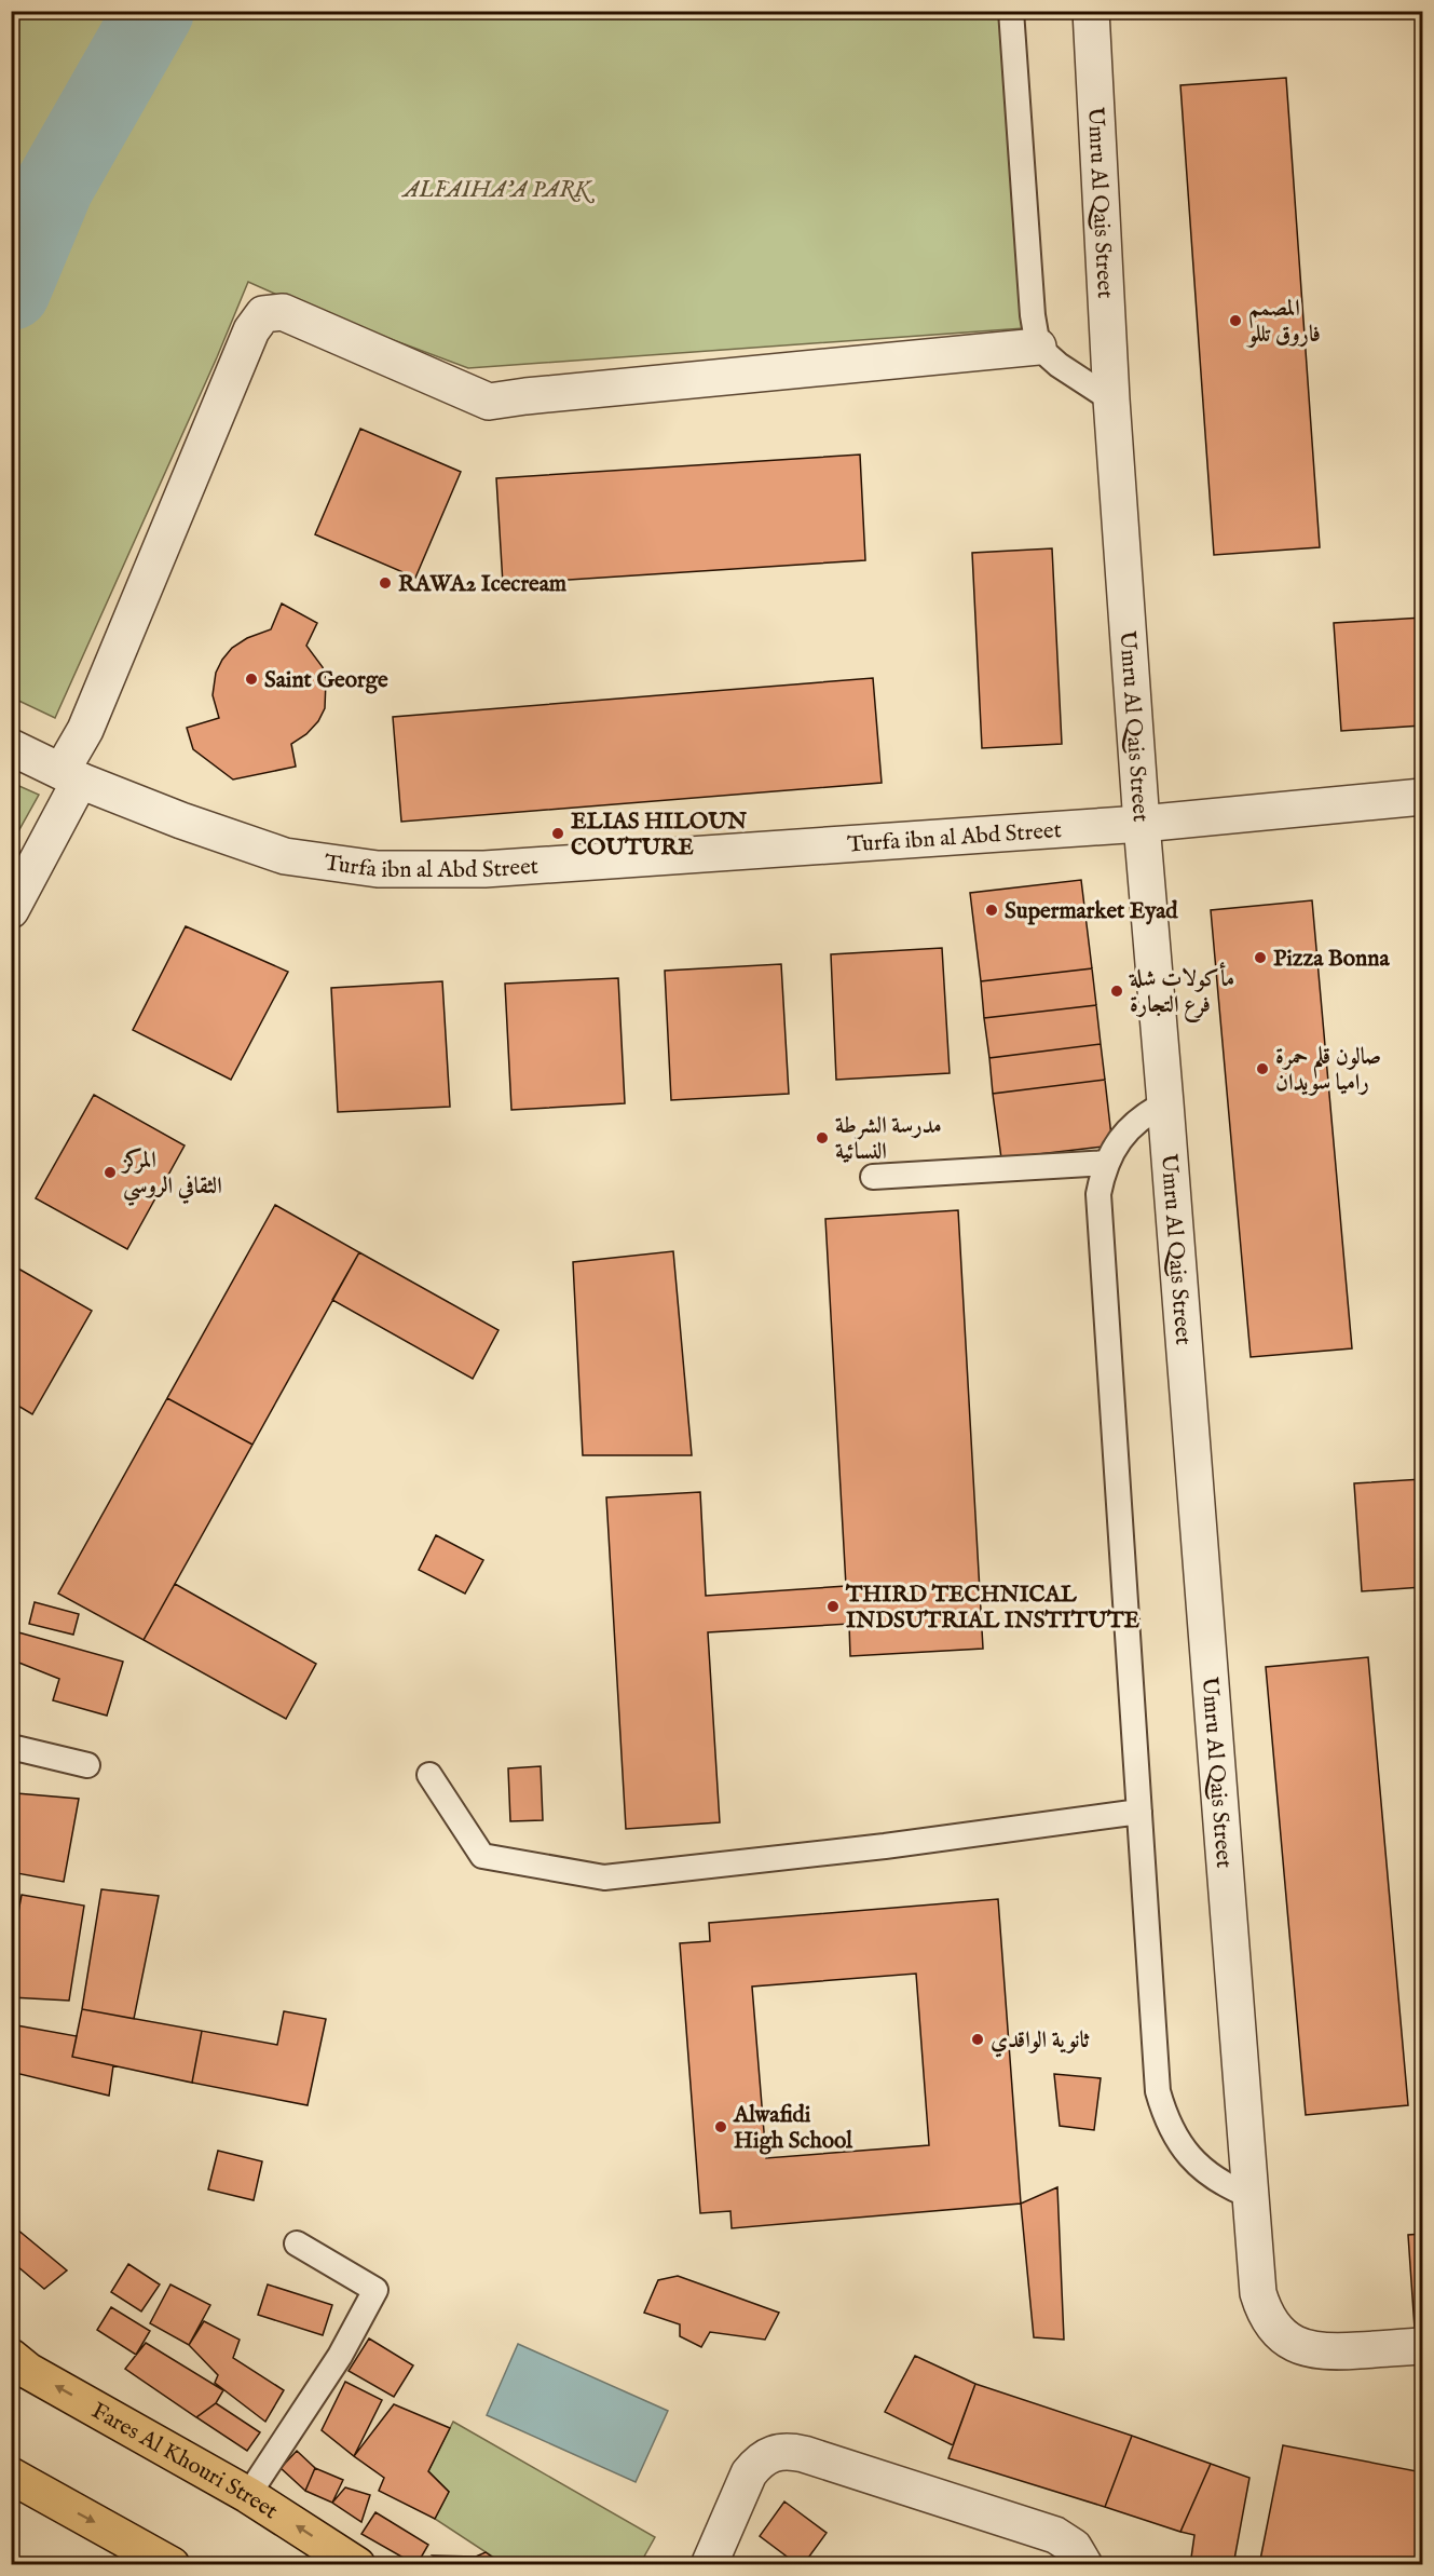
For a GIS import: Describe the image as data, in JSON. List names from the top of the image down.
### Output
{
  "streets": {
    "main road": ["Fares Al Khouri Street"],
    "street": ["Umru Al Qais Street", "Turfa ibn al Abd Street"]
  },
  "crossings": [
    ["Umru Al Qais Street", "Turfa ibn al Abd Street"]
  ],
  "parks": ["ALFAIHA'A PARK"],
  "places": [
    "المصمم فاروق تللو",
    "RAWA2 Icecream",
    "Saint George",
    "ELIAS HILOUN COUTURE",
    "Supermarket Eyad",
    "Pizza Bonna",
    "مأكولات شلة فرع التجارة",
    "صالون قلم حمرة راميا سويدان",
    "مدرسة الشرطة النسائية",
    "المركز الثقافي الروسي",
    "THIRD TECHNICAL INDSUTRIAL INSTITUTE",
    "ثانوية الواقدي",
    "Alwafidi High School"
  ]
}
